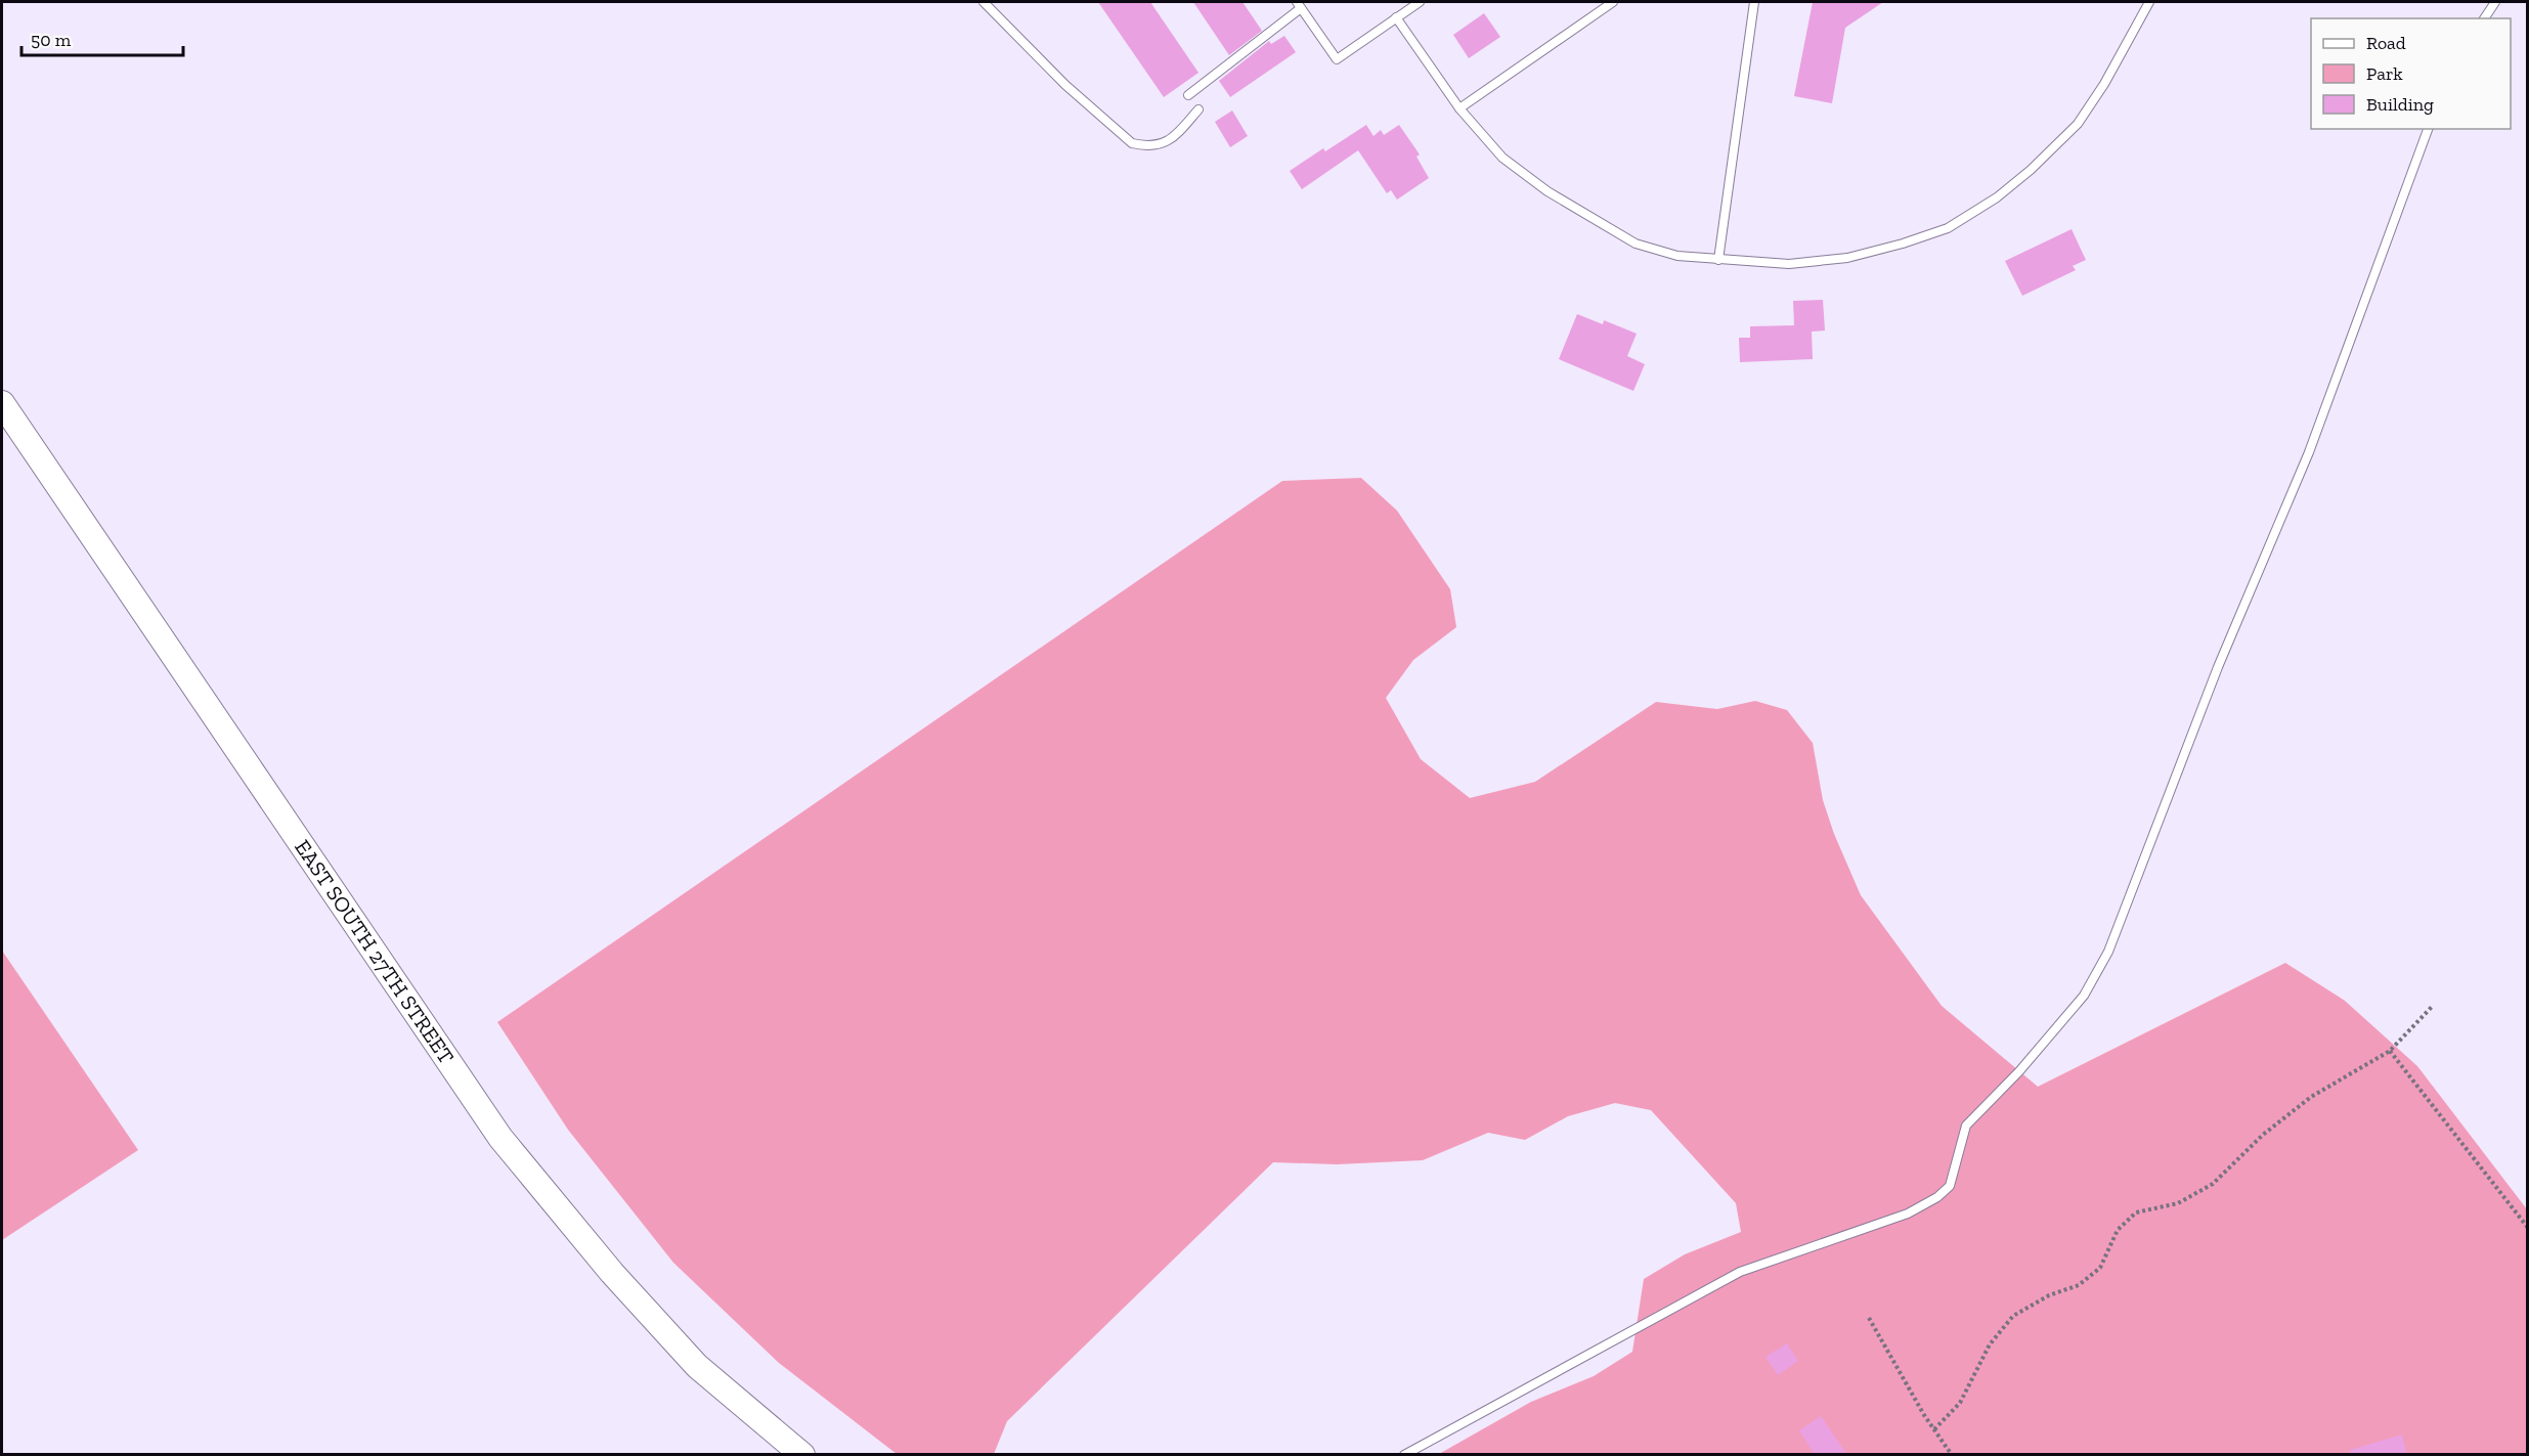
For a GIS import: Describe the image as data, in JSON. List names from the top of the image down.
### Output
{
  "streets": {
    "main road": ["EAST SOUTH 27TH STREET"]
  },
  "legend": ["Road", "Park", "Building"],
  "scale_bar": "50 m"
}
